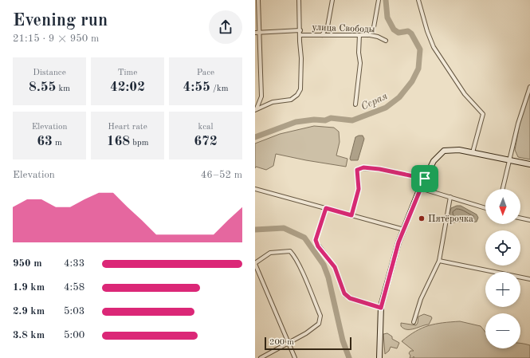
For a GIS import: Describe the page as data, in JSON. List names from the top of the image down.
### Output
{
  "streets": {
    "street": ["улица Свободы"]
  },
  "water": ["Серая"],
  "places": ["Пятёрочка"],
  "scale_bar": "200 m",
  "north": "bottom",
  "page": {
    "heading": ["Evening run", "21:15 · 9 × 950 m"],
    "stats": [
      ["Distance", "8.55 km"],
      ["Time", "42:02"],
      ["Pace", "4:55 /km"],
      ["Elevation", "63 m"],
      ["Heart rate", "168 bpm"],
      ["kcal", "672"]
    ],
    "chart": ["Elevation", "46–52 m"],
    "map_buttons": ["+", "−"],
    "list": [
      {
        "name": "950 m",
        "note": "4:33"
      },
      {
        "name": "1.9 km",
        "note": "4:58"
      },
      {
        "name": "2.9 km",
        "note": "5:03"
      },
      {
        "name": "3.8 km",
        "note": "5:00"
      }
    ],
    "scale": "200 m"
  }
}
